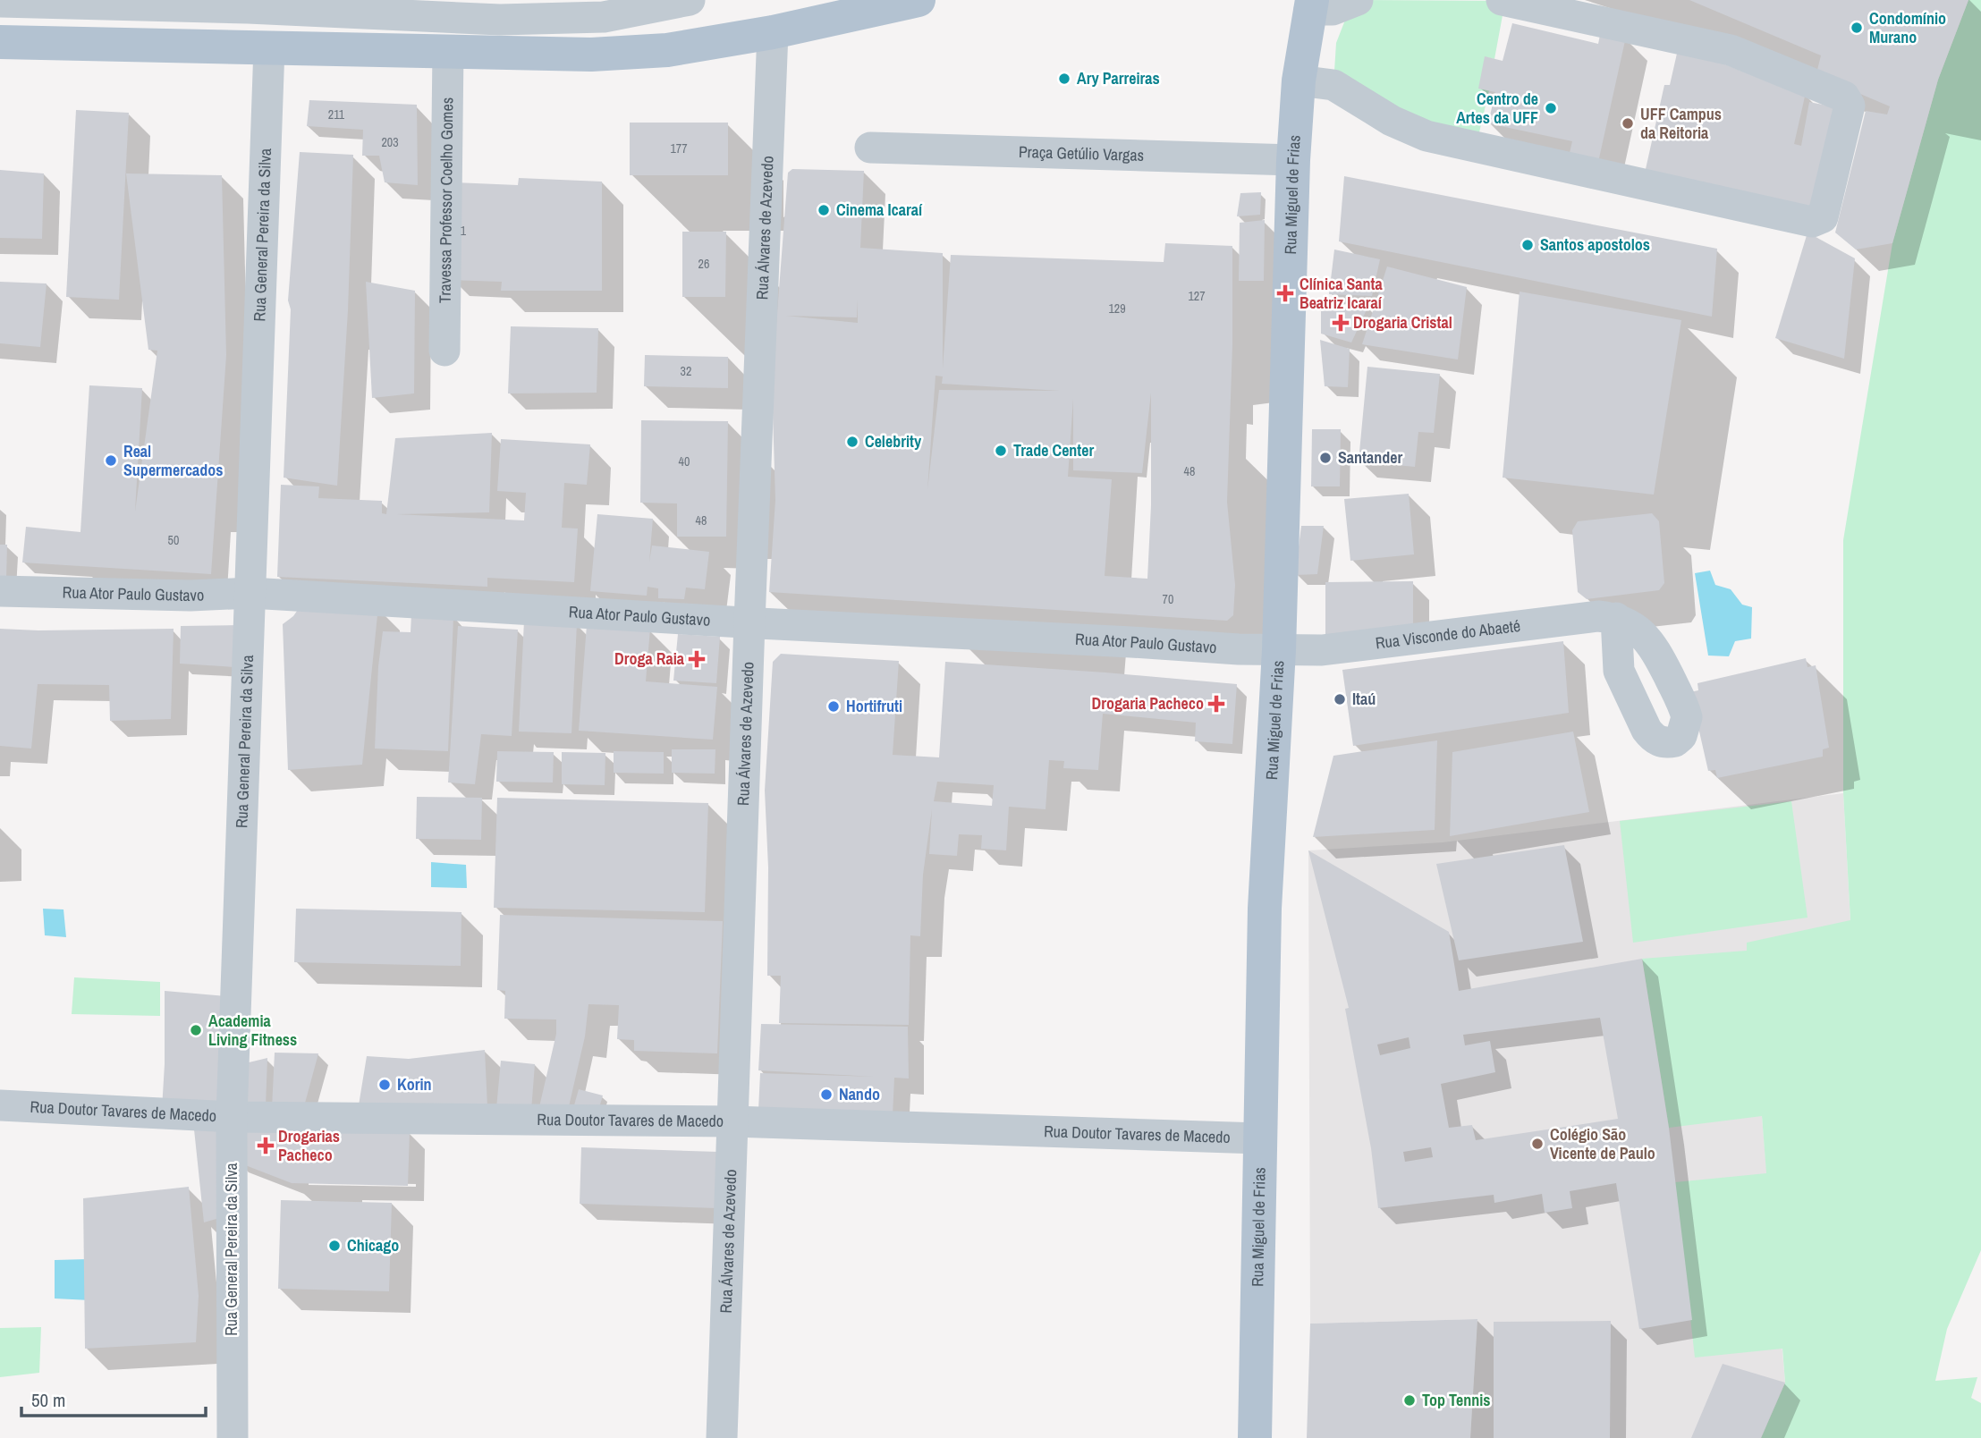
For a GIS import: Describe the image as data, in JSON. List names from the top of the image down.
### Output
{
  "streets": {
    "main road": ["Rua Miguel de Frias"],
    "street": [
      "Praça Getúlio Vargas",
      "Travessa Professor Coelho Gomes",
      "Rua Álvares de Azevedo",
      "Rua General Pereira da Silva",
      "Rua Ator Paulo Gustavo",
      "Rua Visconde do Abaeté",
      "Rua Doutor Tavares de Macedo"
    ]
  },
  "crossings": [
    ["Praça Getúlio Vargas", "Rua Miguel de Frias"],
    ["Rua Miguel de Frias", "Rua Ator Paulo Gustavo"],
    ["Rua Miguel de Frias", "Rua Visconde do Abaeté"],
    ["Rua Miguel de Frias", "Rua Doutor Tavares de Macedo"],
    ["Rua Álvares de Azevedo", "Rua Ator Paulo Gustavo"],
    ["Rua Álvares de Azevedo", "Rua Doutor Tavares de Macedo"],
    ["Rua General Pereira da Silva", "Rua Ator Paulo Gustavo"],
    ["Rua General Pereira da Silva", "Rua Doutor Tavares de Macedo"],
    ["Rua Ator Paulo Gustavo", "Rua Visconde do Abaeté"]
  ],
  "places": {
    "other": [
      "Condomínio Murano",
      "Ary Parreiras",
      "Centro de Artes da UFF",
      "UFF Campus da Reitoria",
      "Cinema Icaraí",
      "Santos apostolos",
      "Celebrity",
      "Trade Center",
      "Santander",
      "Real Supermercados",
      "Itaú",
      "Hortifruti",
      "Academia Living Fitness",
      "Korin",
      "Nando",
      "Colégio São Vicente de Paulo",
      "Chicago",
      "Top Tennis"
    ],
    "health": [
      "Clínica Santa Beatriz Icaraí",
      "Drogaria Cristal",
      "Droga Raia",
      "Drogaria Pacheco",
      "Drogarias Pacheco"
    ]
  },
  "house_numbers": [
    "211",
    "203",
    "177",
    "1",
    "26",
    "127",
    "129",
    "32",
    "40",
    "48",
    "48",
    "50",
    "70"
  ],
  "scale_bar": "50 m"
}
